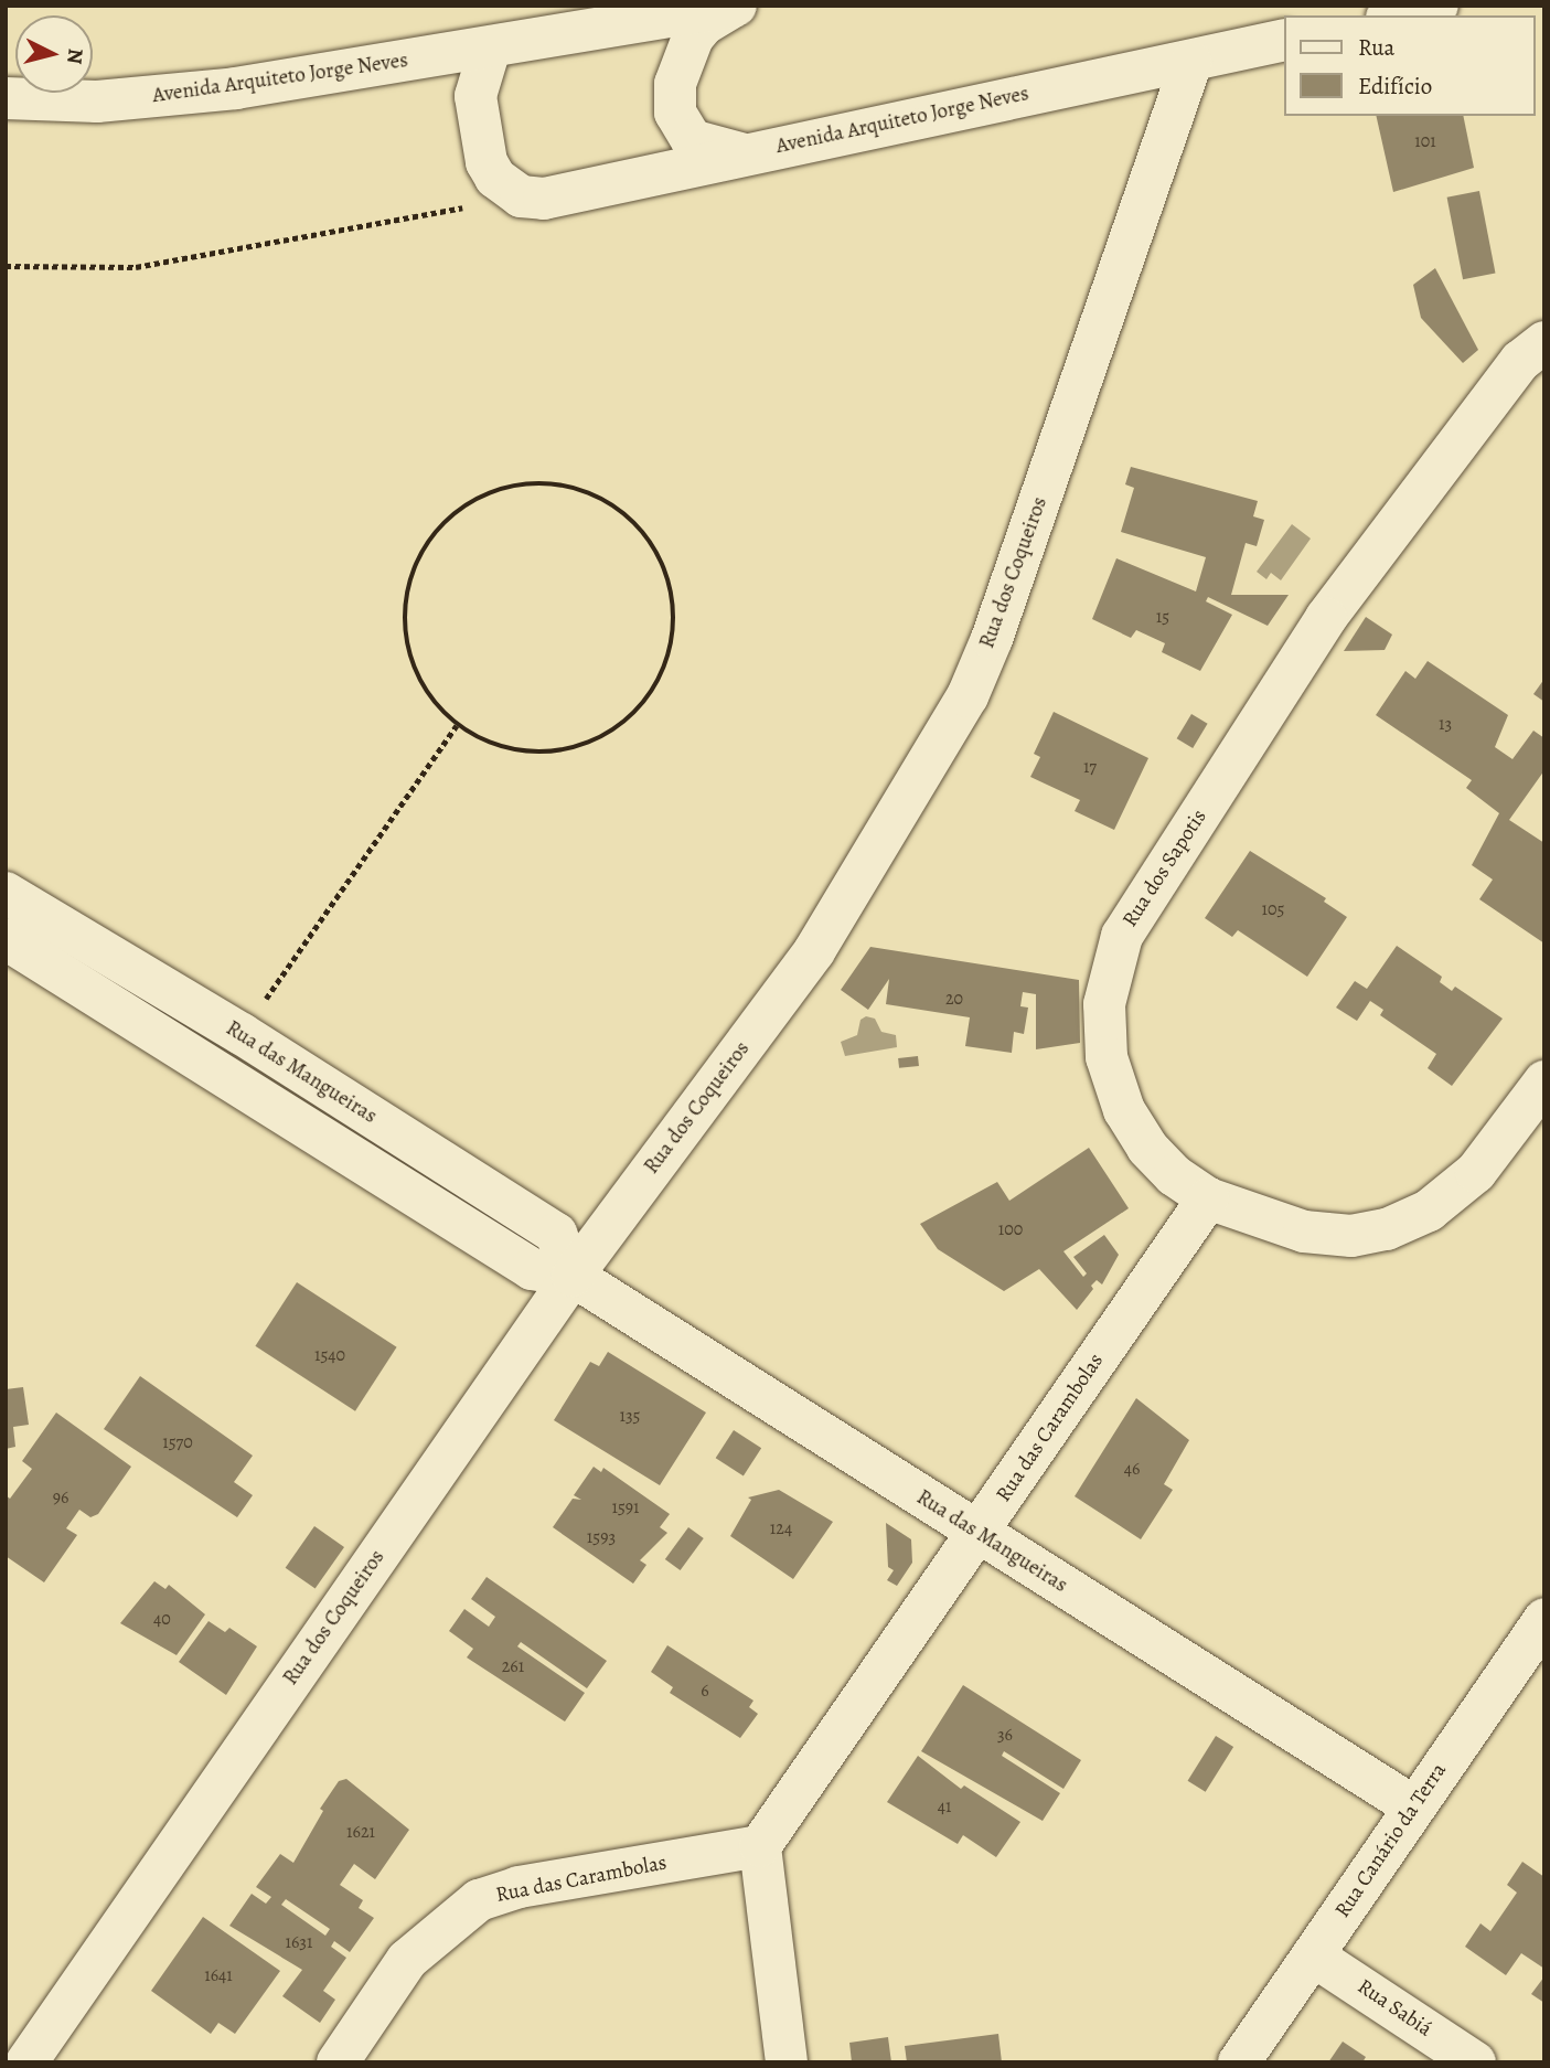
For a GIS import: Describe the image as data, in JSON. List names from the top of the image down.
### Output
{
  "streets": {
    "street": [
      "Avenida Arquiteto Jorge Neves",
      "Rua dos Coqueiros",
      "Rua dos Sapotis",
      "Rua das Mangueiras",
      "Rua das Carambolas",
      "Rua Canário da Terra",
      "Rua Sabiá"
    ]
  },
  "crossings": [
    ["Avenida Arquiteto Jorge Neves", "Rua dos Coqueiros"],
    ["Rua dos Coqueiros", "Rua das Mangueiras"],
    ["Rua dos Sapotis", "Rua das Carambolas"],
    ["Rua das Mangueiras", "Rua das Carambolas"],
    ["Rua das Mangueiras", "Rua Canário da Terra"],
    ["Rua Canário da Terra", "Rua Sabiá"]
  ],
  "house_numbers": [
    "101",
    "15",
    "13",
    "17",
    "105",
    "20",
    "100",
    "1540",
    "135",
    "1570",
    "46",
    "96",
    "1591",
    "124",
    "1593",
    "40",
    "261",
    "6",
    "36",
    "41",
    "1621",
    "1631",
    "1641"
  ],
  "legend": ["Rua", "Edifício"],
  "north": "right"
}
